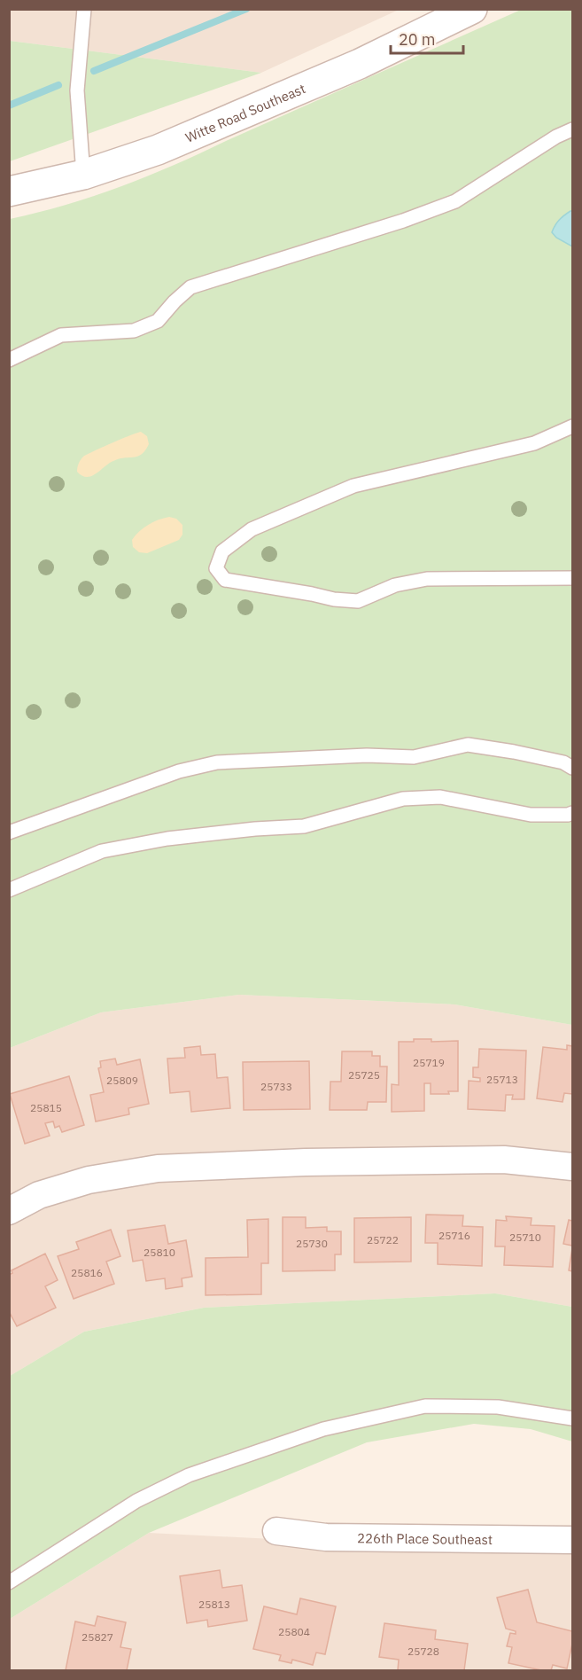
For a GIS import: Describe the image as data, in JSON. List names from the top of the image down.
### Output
{
  "streets": {
    "street": ["Witte Road Southeast", "226th Place Southeast"]
  },
  "house_numbers": [
    "25719",
    "25725",
    "25713",
    "25809",
    "25733",
    "25815",
    "25716",
    "25710",
    "25722",
    "25730",
    "25810",
    "25816",
    "25813",
    "25804",
    "25827",
    "25728"
  ],
  "scale_bar": "20 m"
}
